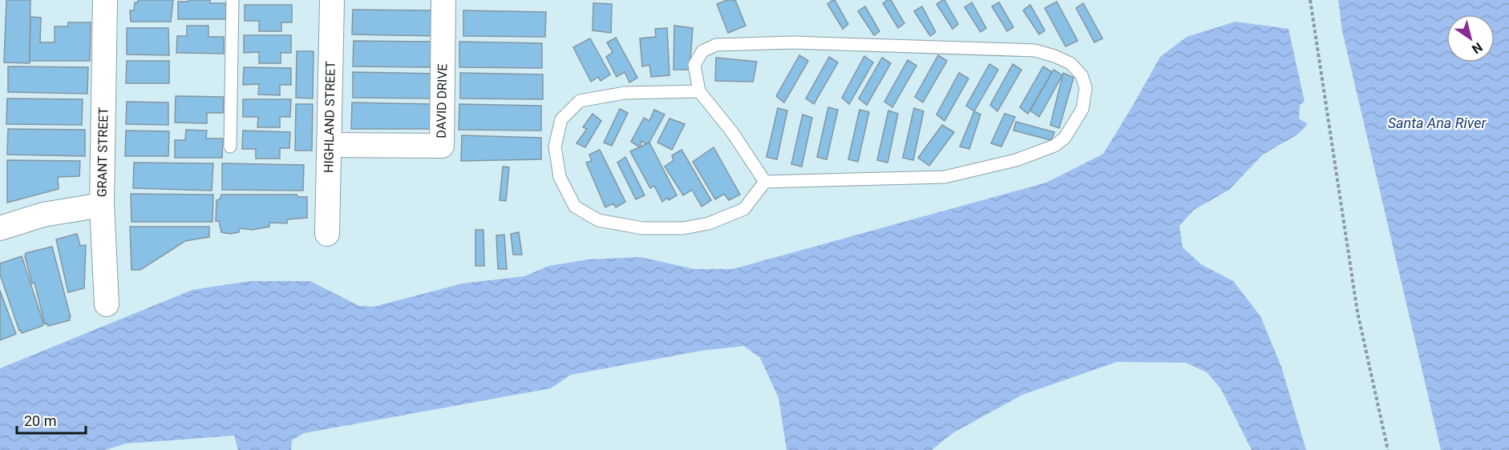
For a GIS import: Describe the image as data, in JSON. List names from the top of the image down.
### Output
{
  "streets": {
    "street": ["DAVID DRIVE", "HIGHLAND STREET", "GRANT STREET"]
  },
  "crossings": [
    ["DAVID DRIVE", "HIGHLAND STREET"]
  ],
  "water": ["Santa Ana River"],
  "scale_bar": "20 m",
  "north": "bottom right"
}
